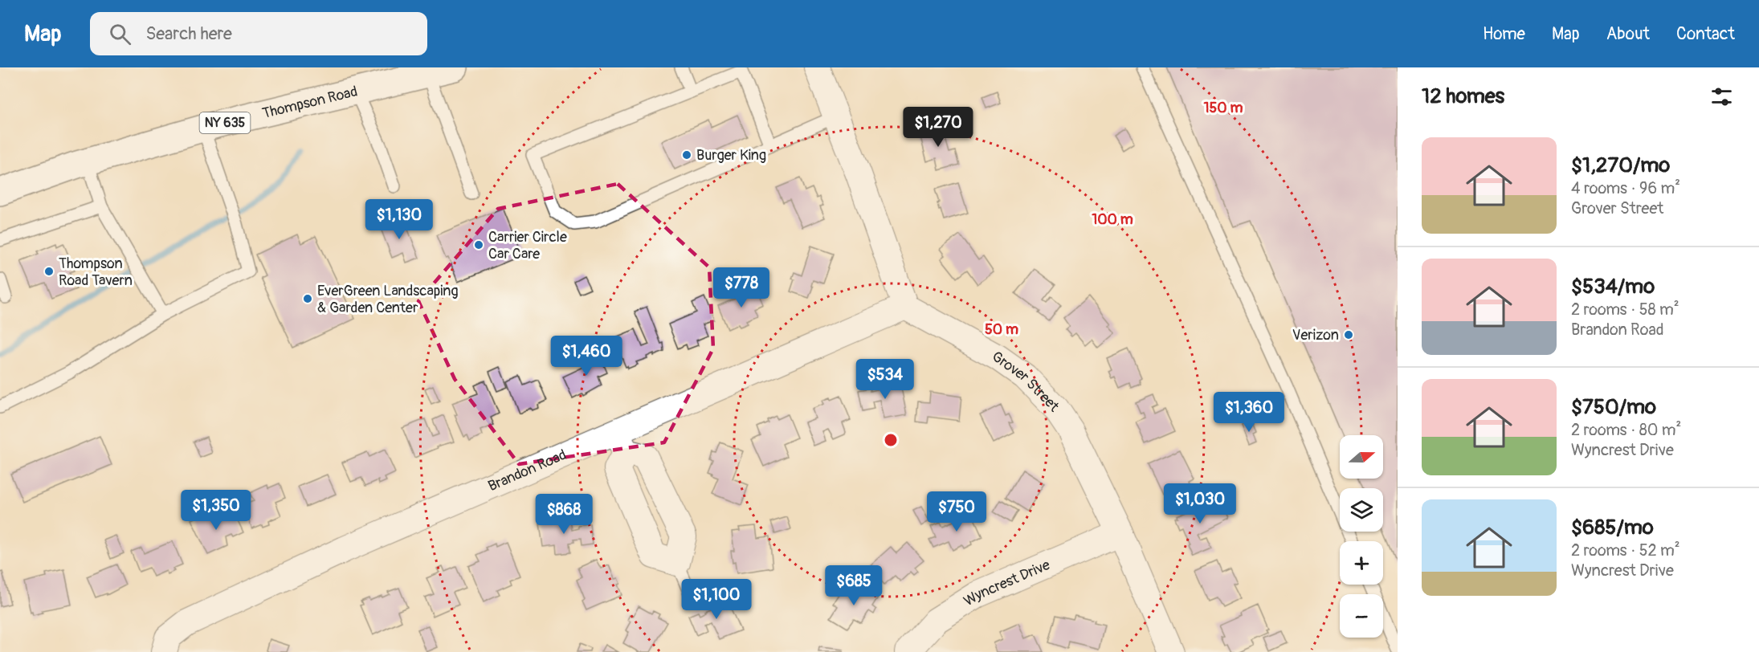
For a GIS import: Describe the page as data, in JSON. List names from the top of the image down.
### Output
{
  "streets": {
    "main road": ["Thompson Road", "NY 635"],
    "street": ["Grover Street", "Brandon Road", "Wyncrest Drive"]
  },
  "crossings": [
    ["Grover Street", "Brandon Road"],
    ["Grover Street", "Wyncrest Drive"]
  ],
  "places": [
    "Burger King",
    "Carrier Circle Car Care",
    "Thompson Road Tavern",
    "EverGreen Landscaping & Garden Center",
    "Verizon"
  ],
  "north": "right",
  "page": {
    "header": "Map",
    "search": "Search here",
    "nav": [
      "Home",
      "Map",
      "About",
      "Contact"
    ],
    "heading": "12 homes",
    "price": [
      "$1,270",
      "$1,130",
      "$778",
      "$1,460",
      "$534",
      "$1,360",
      "$1,030",
      "$1,350",
      "$750",
      "$868",
      "$685",
      "$1,100"
    ],
    "list": [
      {
        "name": "$1,270/mo",
        "note": "4 rooms · 96 m² · Grover Street"
      },
      {
        "name": "$534/mo",
        "note": "2 rooms · 58 m² · Brandon Road"
      },
      {
        "name": "$750/mo",
        "note": "2 rooms · 80 m² · Wyncrest Drive"
      },
      {
        "name": "$685/mo",
        "note": "2 rooms · 52 m² · Wyncrest Drive"
      }
    ],
    "map_buttons": ["+", "−"]
  },
  "rings": ["150 m", "100 m", "50 m"]
}
